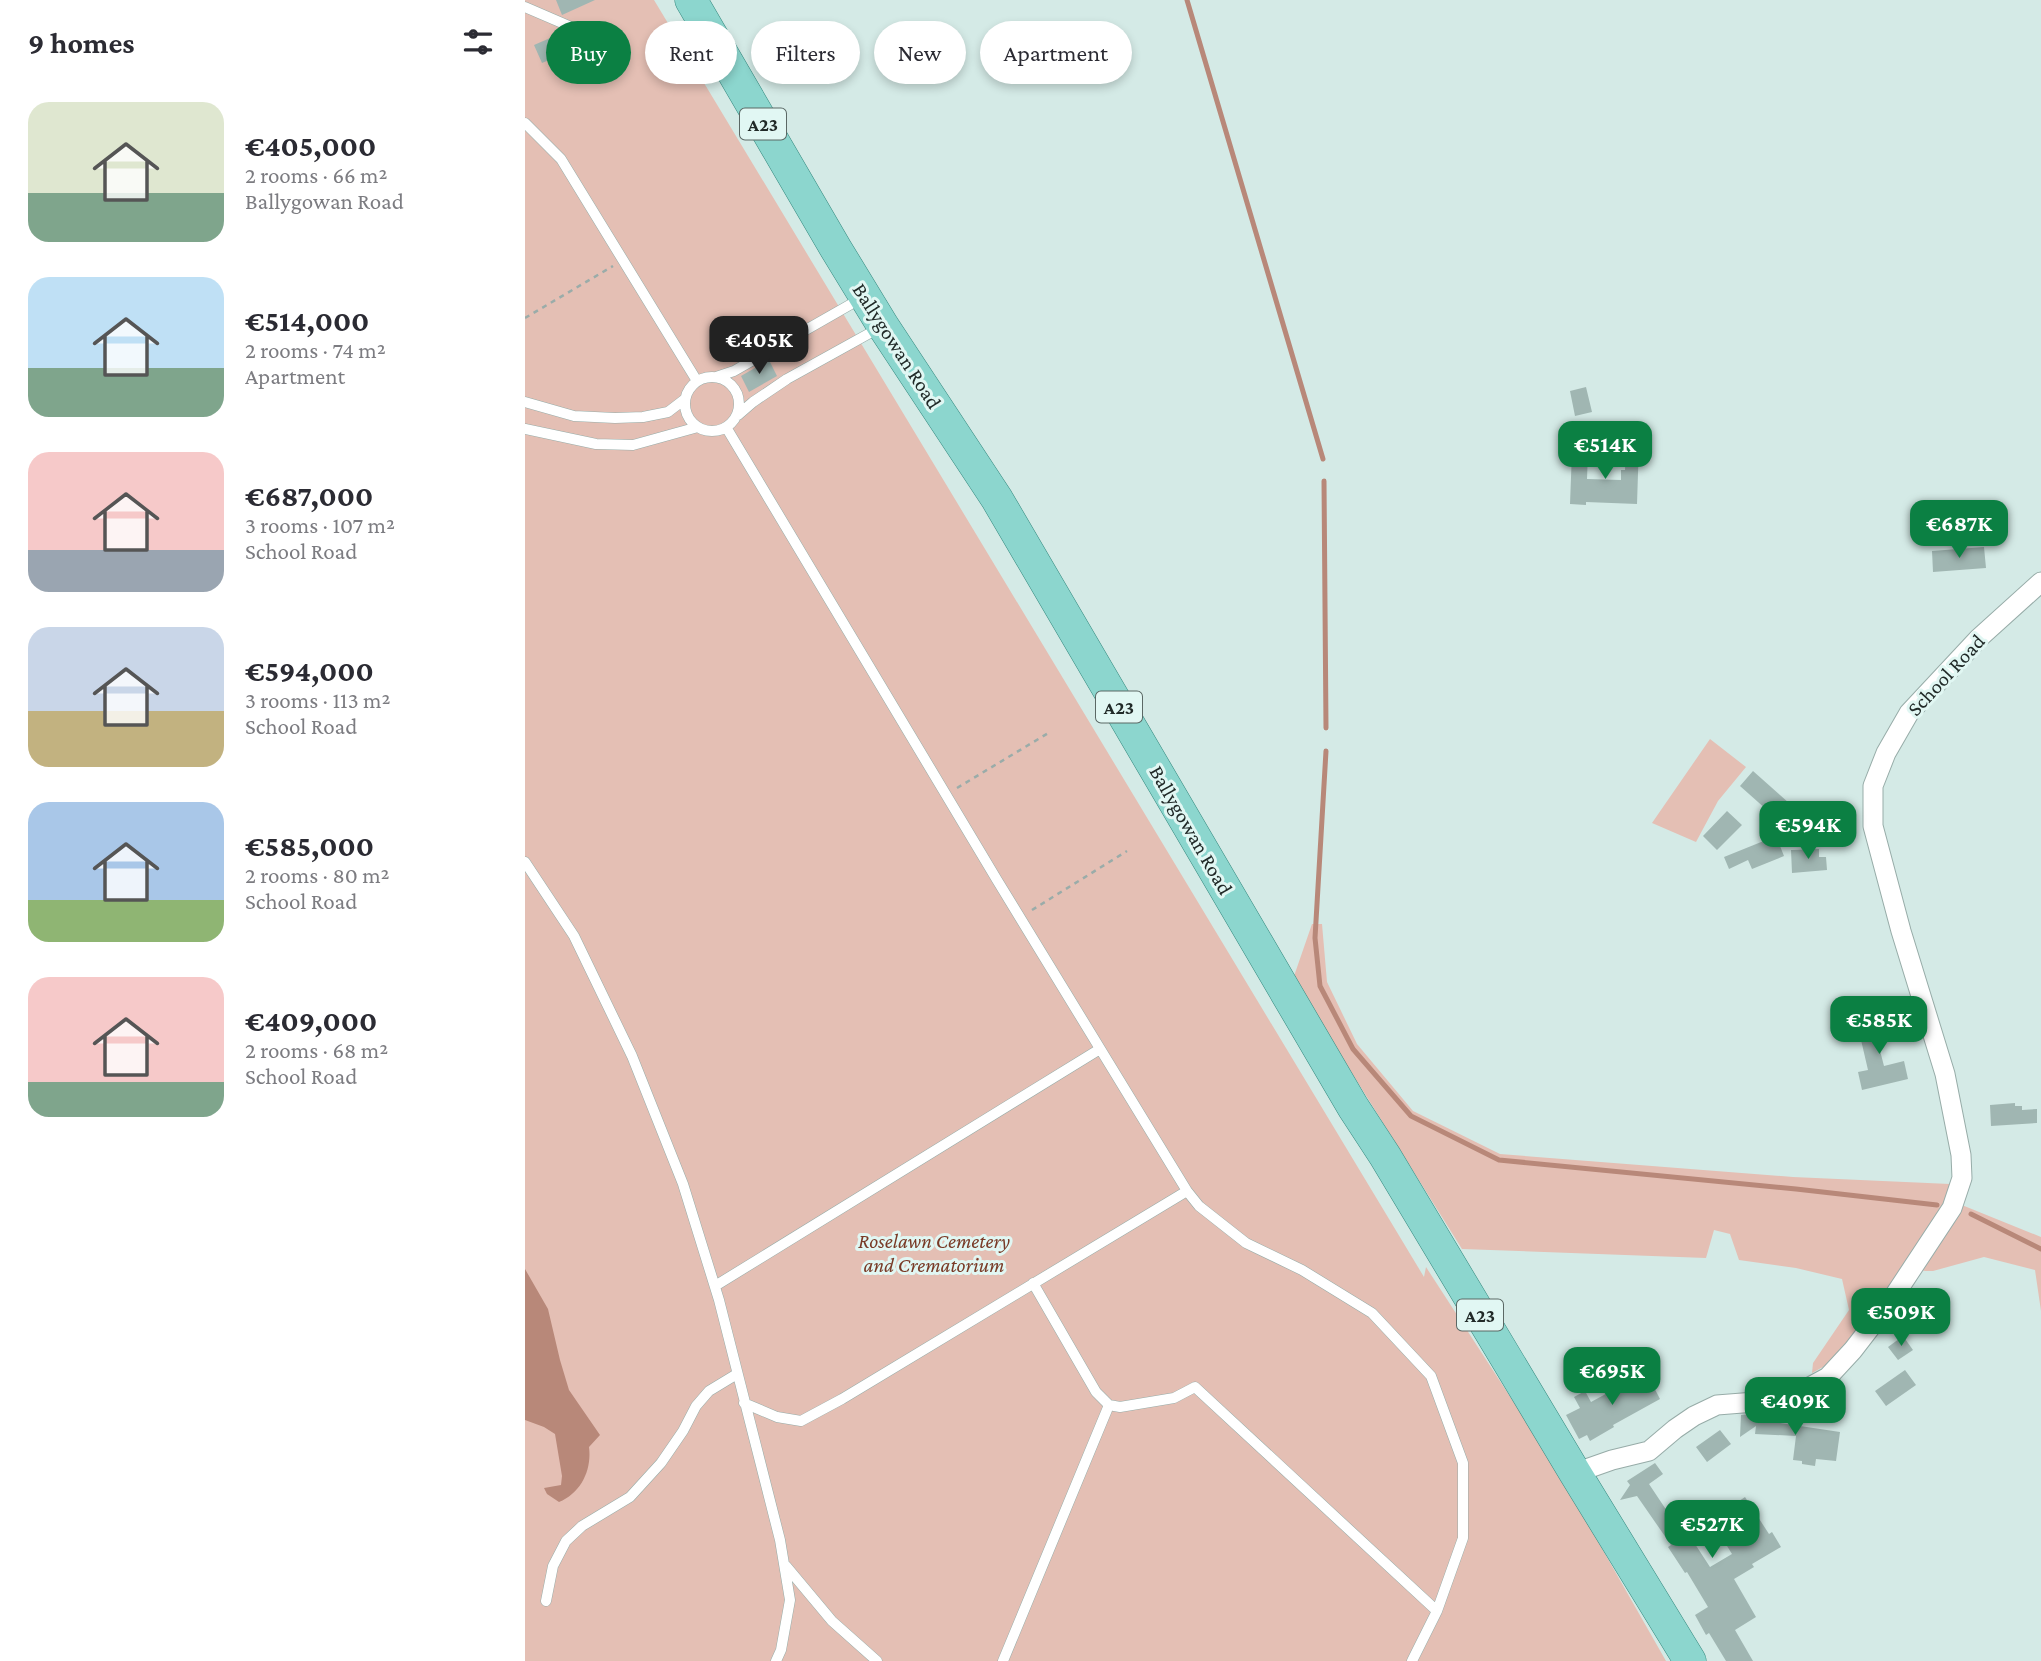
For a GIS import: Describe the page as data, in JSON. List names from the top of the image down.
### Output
{
  "streets": {
    "main road": ["A23", "Ballygowan Road"],
    "street": ["School Road"]
  },
  "crossings": [
    ["Ballygowan Road", "School Road"]
  ],
  "parks": ["Roselawn Cemetery and Crematorium"],
  "page": {
    "heading": "9 homes",
    "chip": [
      "Buy",
      "Rent",
      "Filters",
      "New",
      "Apartment"
    ],
    "list": [
      {
        "name": "€405,000",
        "note": "2 rooms · 66 m² · Ballygowan Road"
      },
      {
        "name": "€514,000",
        "note": "2 rooms · 74 m² · Apartment"
      },
      {
        "name": "€687,000",
        "note": "3 rooms · 107 m² · School Road"
      },
      {
        "name": "€594,000",
        "note": "3 rooms · 113 m² · School Road"
      },
      {
        "name": "€585,000",
        "note": "2 rooms · 80 m² · School Road"
      },
      {
        "name": "€409,000",
        "note": "2 rooms · 68 m² · School Road"
      }
    ],
    "price": [
      "€405K",
      "€514K",
      "€687K",
      "€594K",
      "€585K",
      "€509K",
      "€695K",
      "€409K",
      "€527K"
    ]
  }
}
